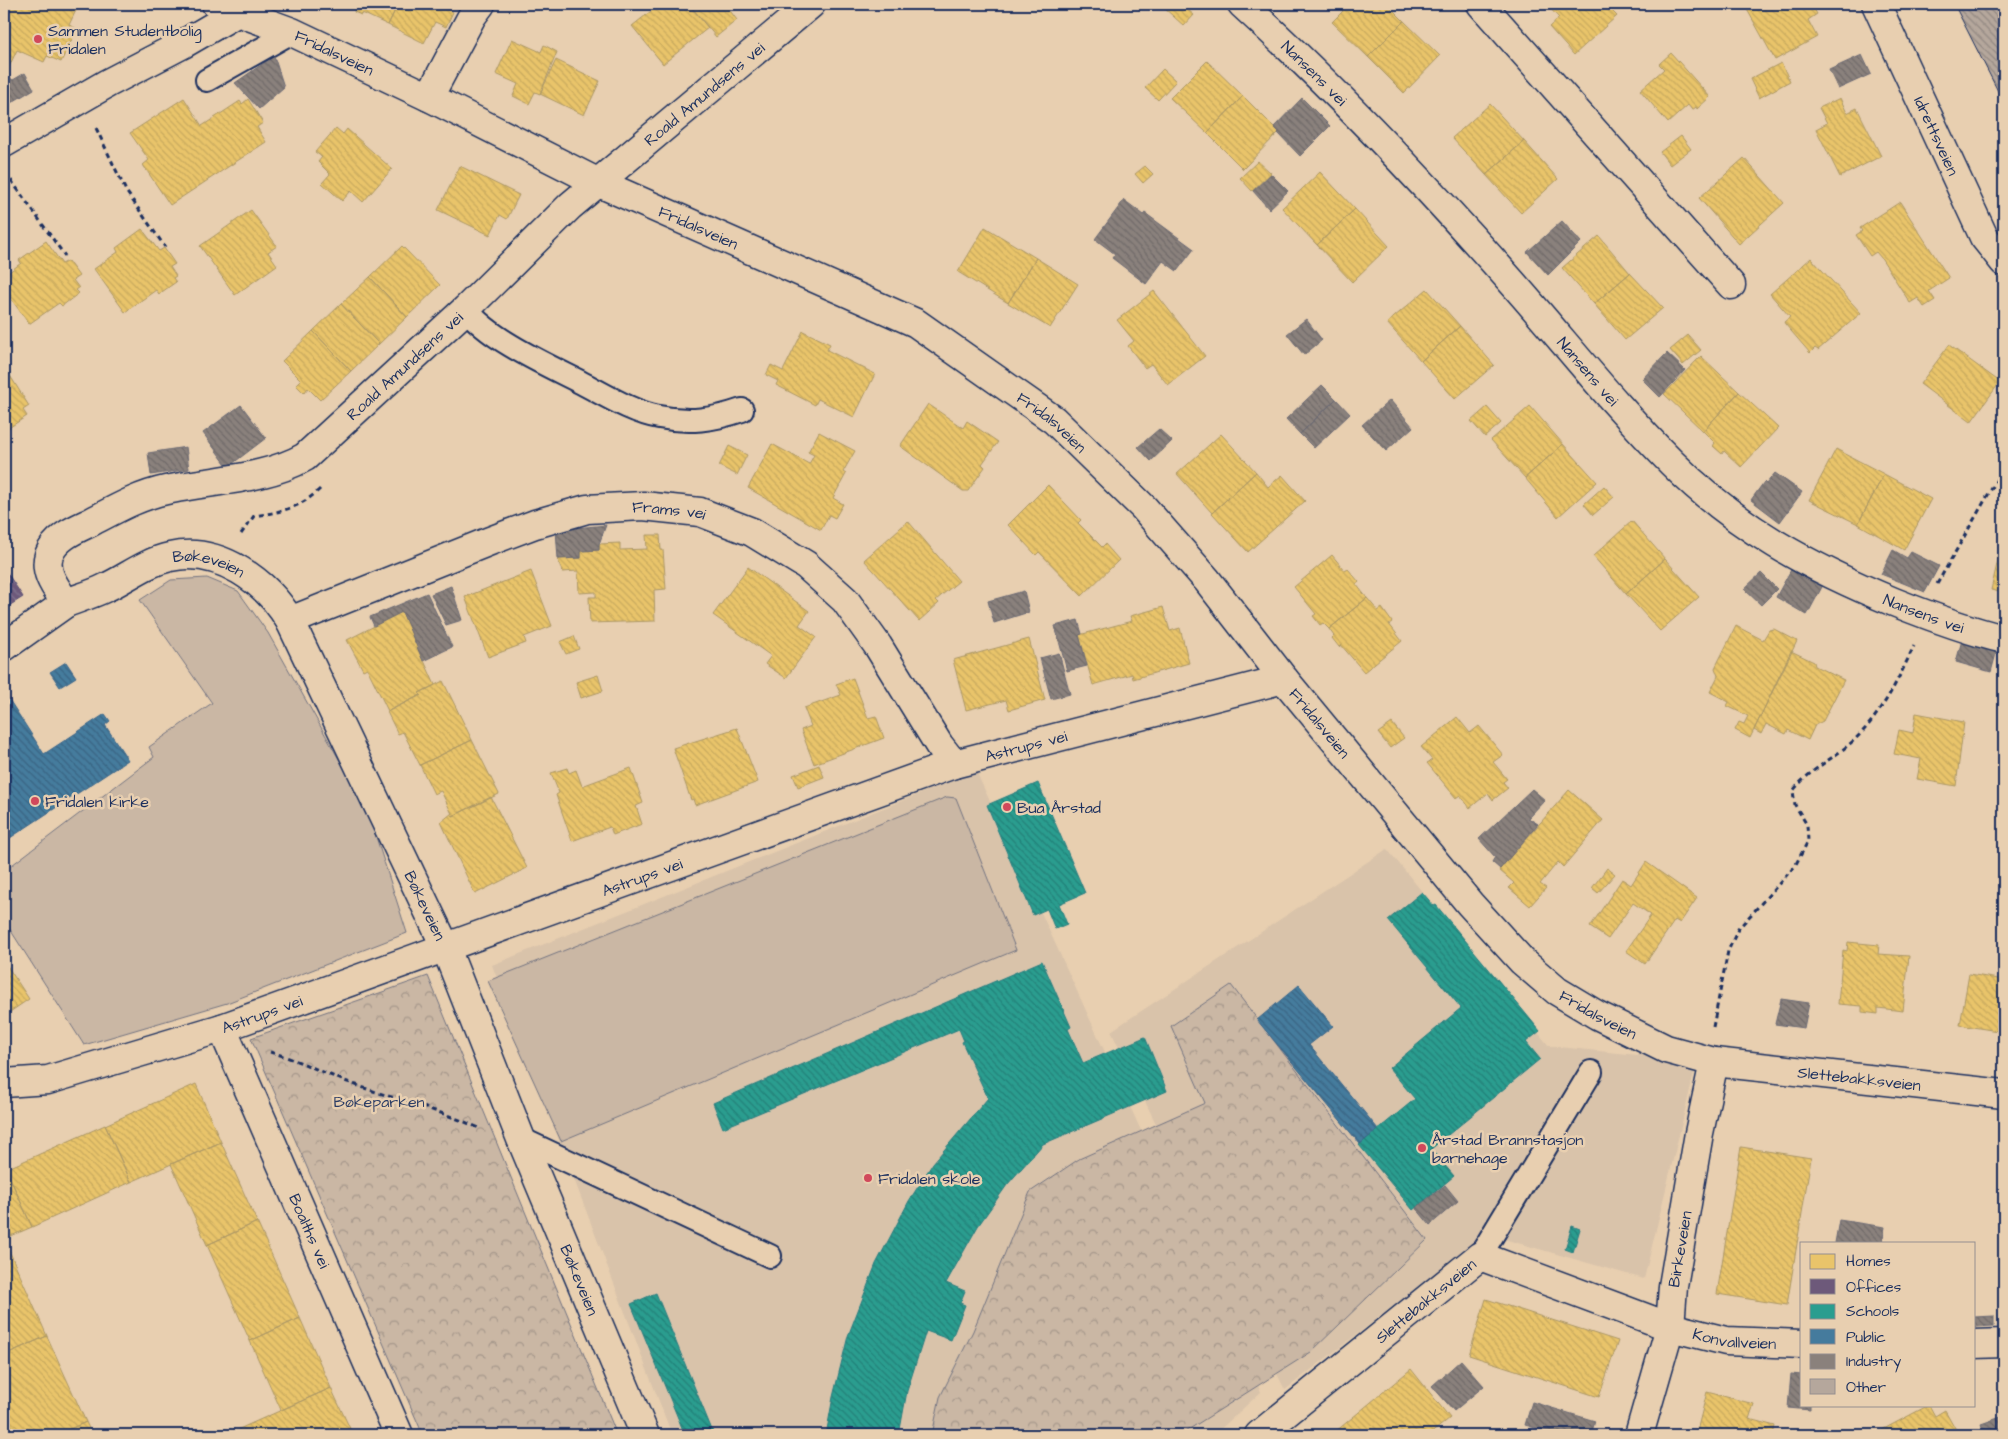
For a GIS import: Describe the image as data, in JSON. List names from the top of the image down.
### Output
{
  "streets": {
    "street": [
      "Fridalsveien",
      "Nansens vei",
      "Roald Amundsens vei",
      "Idrettsveien",
      "Frams vei",
      "Bøkeveien",
      "Astrups vei",
      "Slettebakksveien",
      "Boalths vei",
      "Birkeveien",
      "Konvallveien"
    ]
  },
  "crossings": [
    ["Fridalsveien", "Roald Amundsens vei"],
    ["Fridalsveien", "Astrups vei"],
    ["Fridalsveien", "Slettebakksveien"],
    ["Fridalsveien", "Birkeveien"],
    ["Roald Amundsens vei", "Bøkeveien"],
    ["Frams vei", "Bøkeveien"],
    ["Frams vei", "Astrups vei"],
    ["Bøkeveien", "Astrups vei"],
    ["Astrups vei", "Boalths vei"],
    ["Slettebakksveien", "Birkeveien"],
    ["Slettebakksveien", "Konvallveien"],
    ["Birkeveien", "Konvallveien"]
  ],
  "parks": ["Bøkeparken"],
  "places": [
    "Sammen Studentbolig Fridalen",
    "Fridalen kirke",
    "Bua Årstad",
    "Årstad Brannstasjon barnehage",
    "Fridalen skole"
  ],
  "legend": [
    "Homes",
    "Offices",
    "Schools",
    "Public",
    "Industry",
    "Other"
  ]
}
